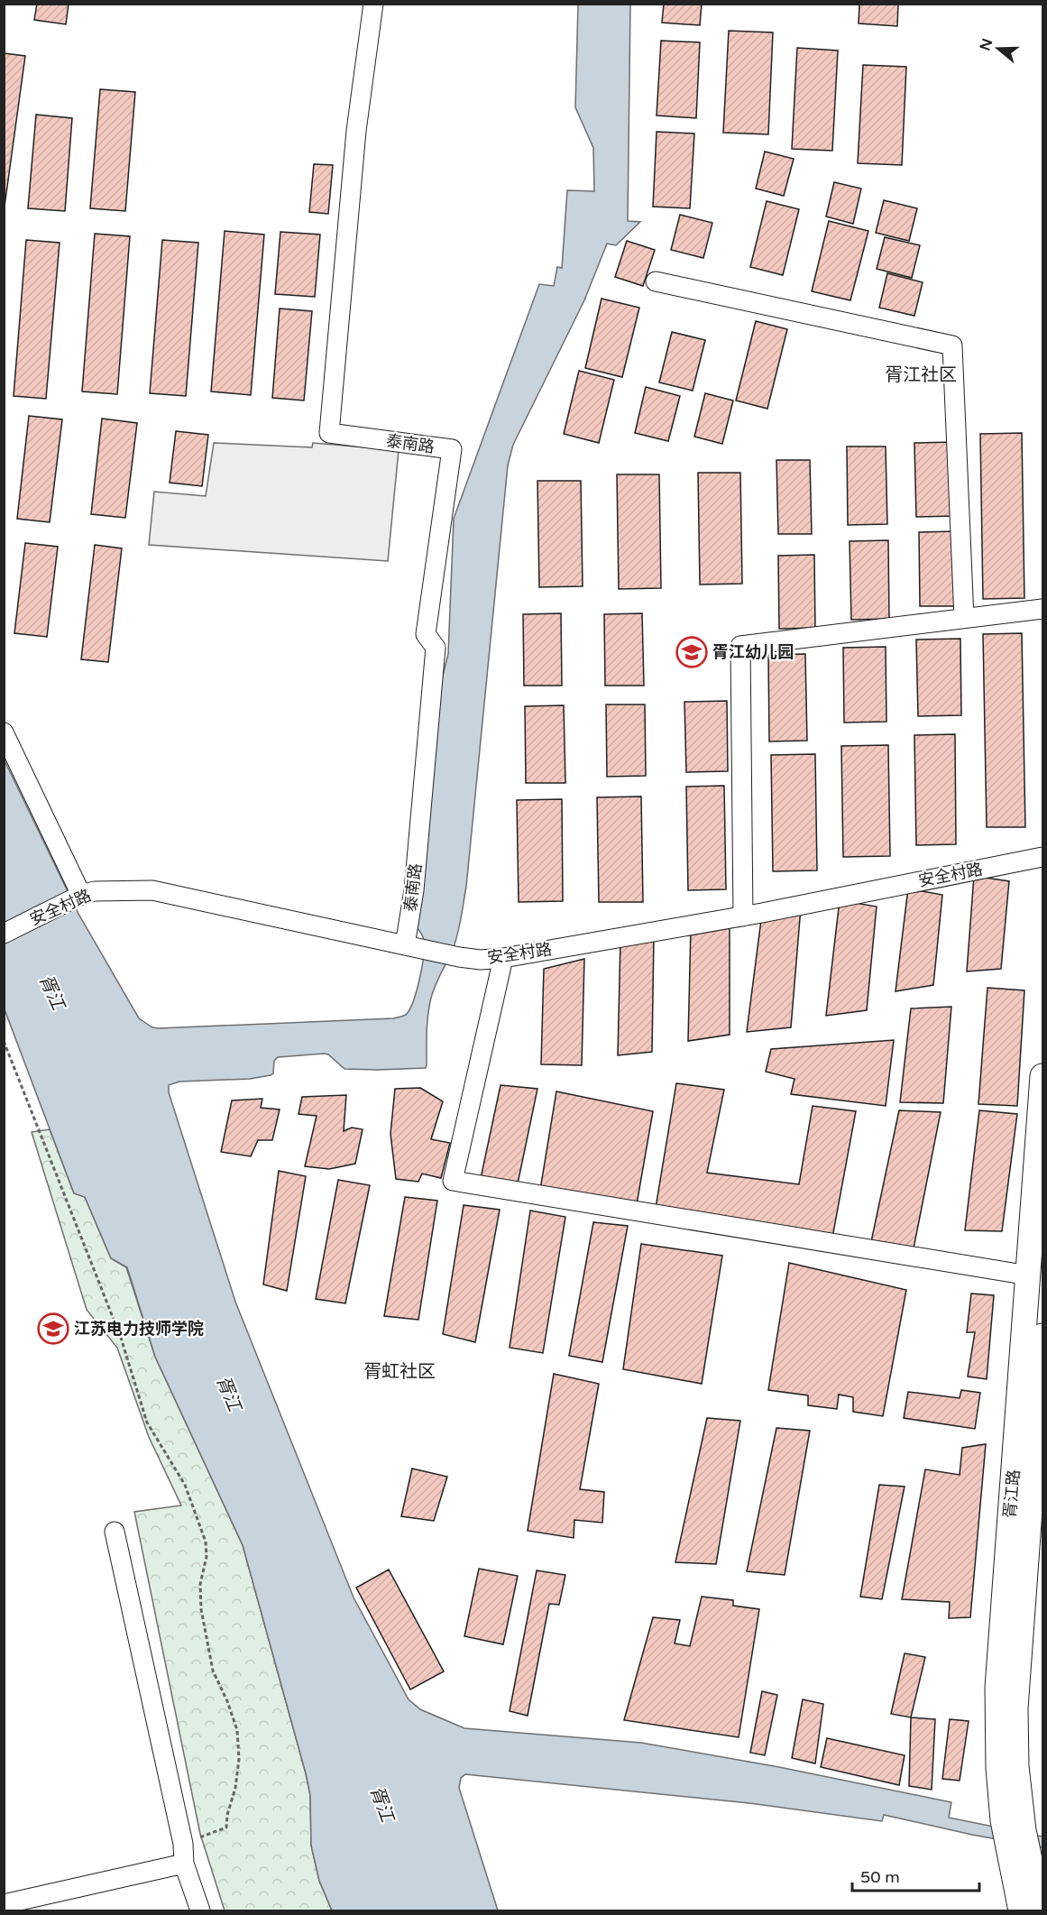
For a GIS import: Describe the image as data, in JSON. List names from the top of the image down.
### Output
{
  "streets": {
    "main road": ["胥江路"],
    "street": ["泰南路", "安全村路"]
  },
  "crossings": [
    ["泰南路", "安全村路"]
  ],
  "districts": ["胥江社区", "胥虹社区"],
  "water": ["胥江"],
  "places": {
    "school or university": ["胥江幼儿园", "江苏电力技师学院"]
  },
  "scale_bar": "50 m",
  "north": "left"
}
